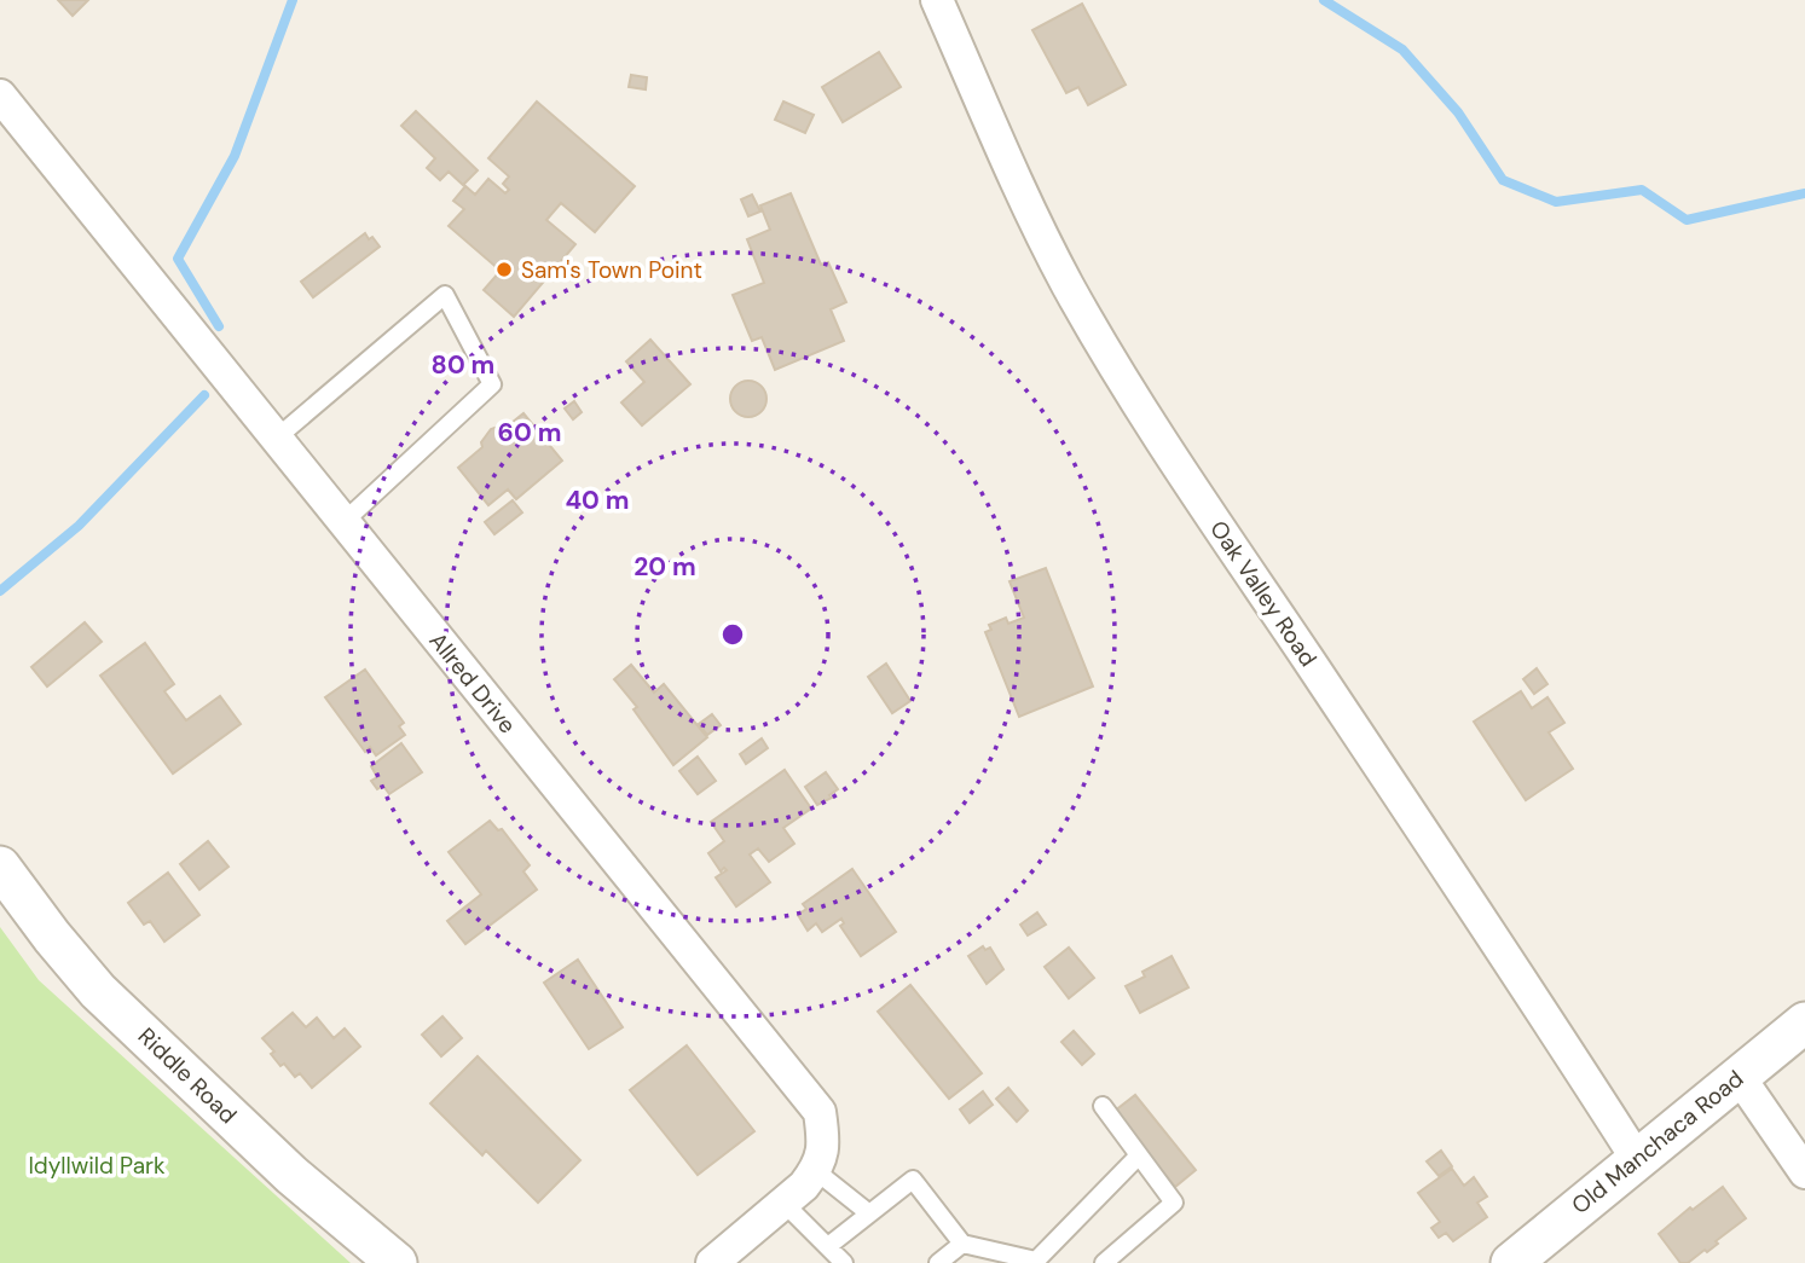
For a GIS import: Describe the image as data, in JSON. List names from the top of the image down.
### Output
{
  "streets": {
    "street": [
      "Oak Valley Road",
      "Allred Drive",
      "Riddle Road",
      "Old Manchaca Road"
    ]
  },
  "crossings": [
    ["Oak Valley Road", "Old Manchaca Road"]
  ],
  "parks": ["Idyllwild Park"],
  "places": ["Sam's Town Point"],
  "rings": [
    "80 m",
    "60 m",
    "40 m",
    "20 m"
  ]
}
